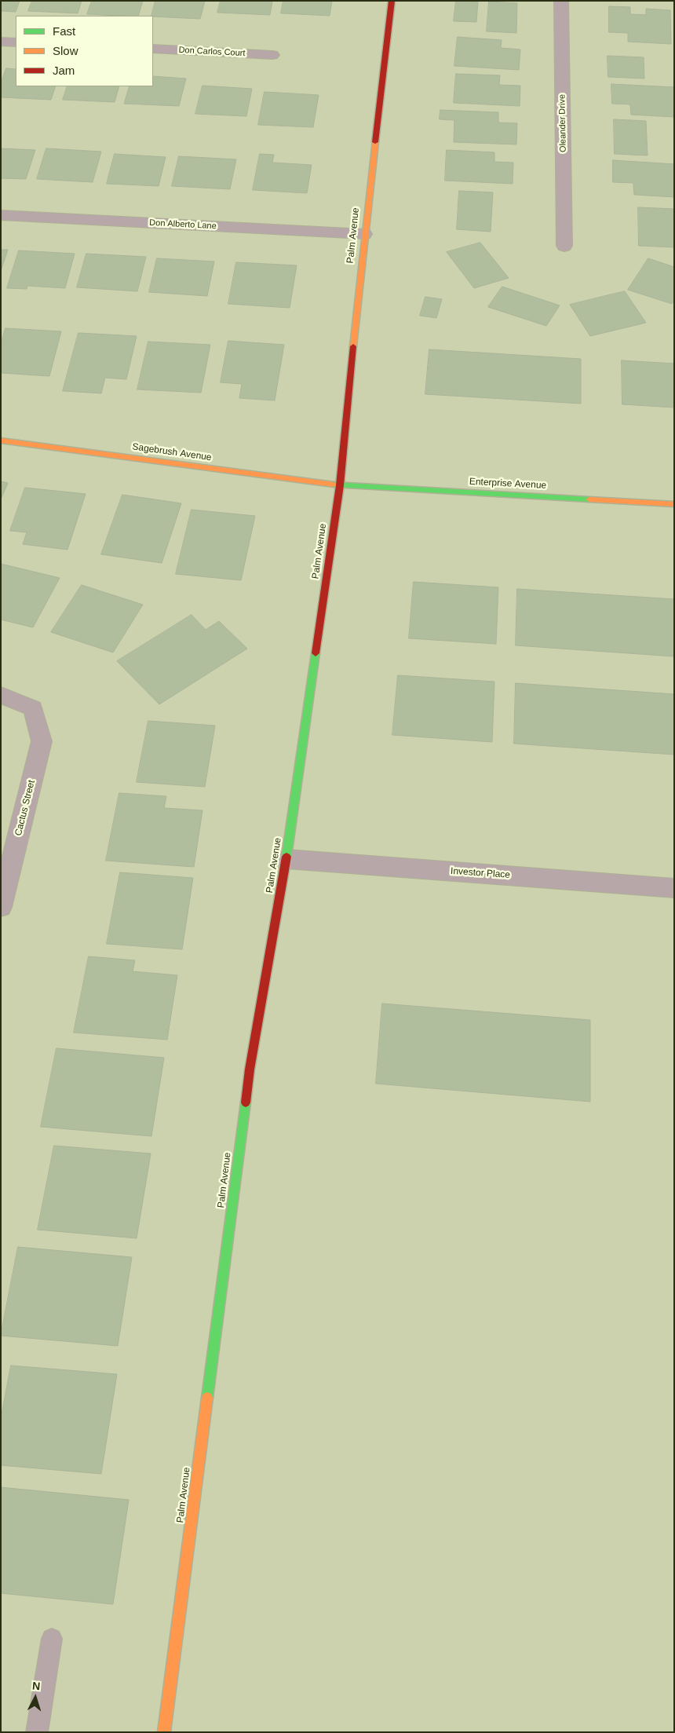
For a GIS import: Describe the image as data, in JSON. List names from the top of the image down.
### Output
{
  "streets": {
    "street": [
      "Don Carlos Court",
      "Oleander Drive",
      "Don Alberto Lane",
      "Palm Avenue",
      "Sagebrush Avenue",
      "Enterprise Avenue",
      "Cactus Street",
      "Investor Place"
    ]
  },
  "crossings": [
    ["Don Alberto Lane", "Palm Avenue"],
    ["Palm Avenue", "Sagebrush Avenue"],
    ["Palm Avenue", "Enterprise Avenue"],
    ["Palm Avenue", "Investor Place"],
    ["Sagebrush Avenue", "Enterprise Avenue"]
  ],
  "legend": ["Fast", "Slow", "Jam"],
  "north": "top"
}
